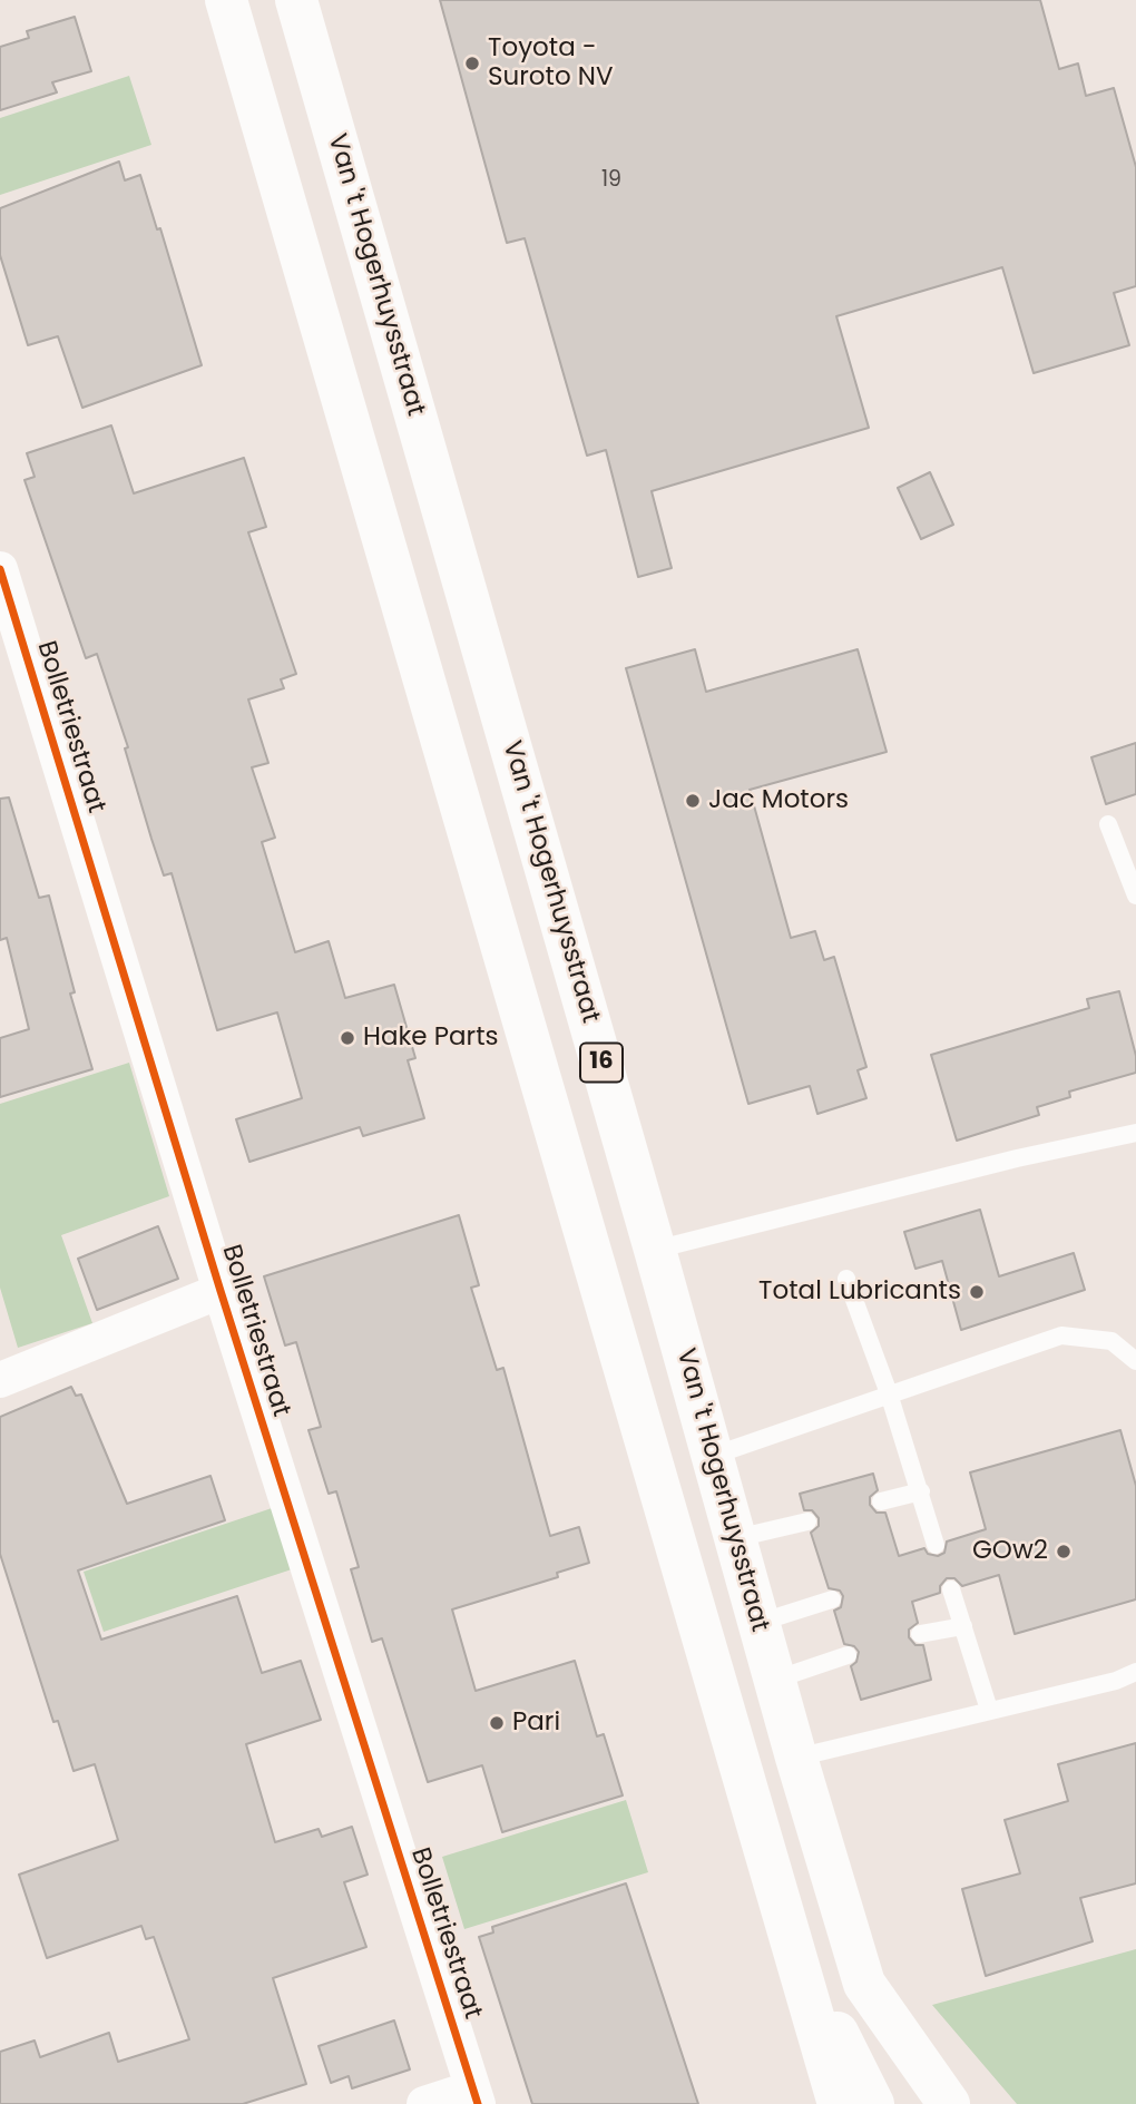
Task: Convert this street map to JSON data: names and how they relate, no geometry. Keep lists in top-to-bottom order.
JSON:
{
  "streets": {
    "main road": ["Van 't Hogerhuysstraat", "16"],
    "street": ["Bolletriestraat"]
  },
  "places": [
    "Toyota - Suroto NV",
    "Jac Motors",
    "Hake Parts",
    "Total Lubricants",
    "GOw2",
    "Pari"
  ],
  "house_numbers": ["19"]
}
